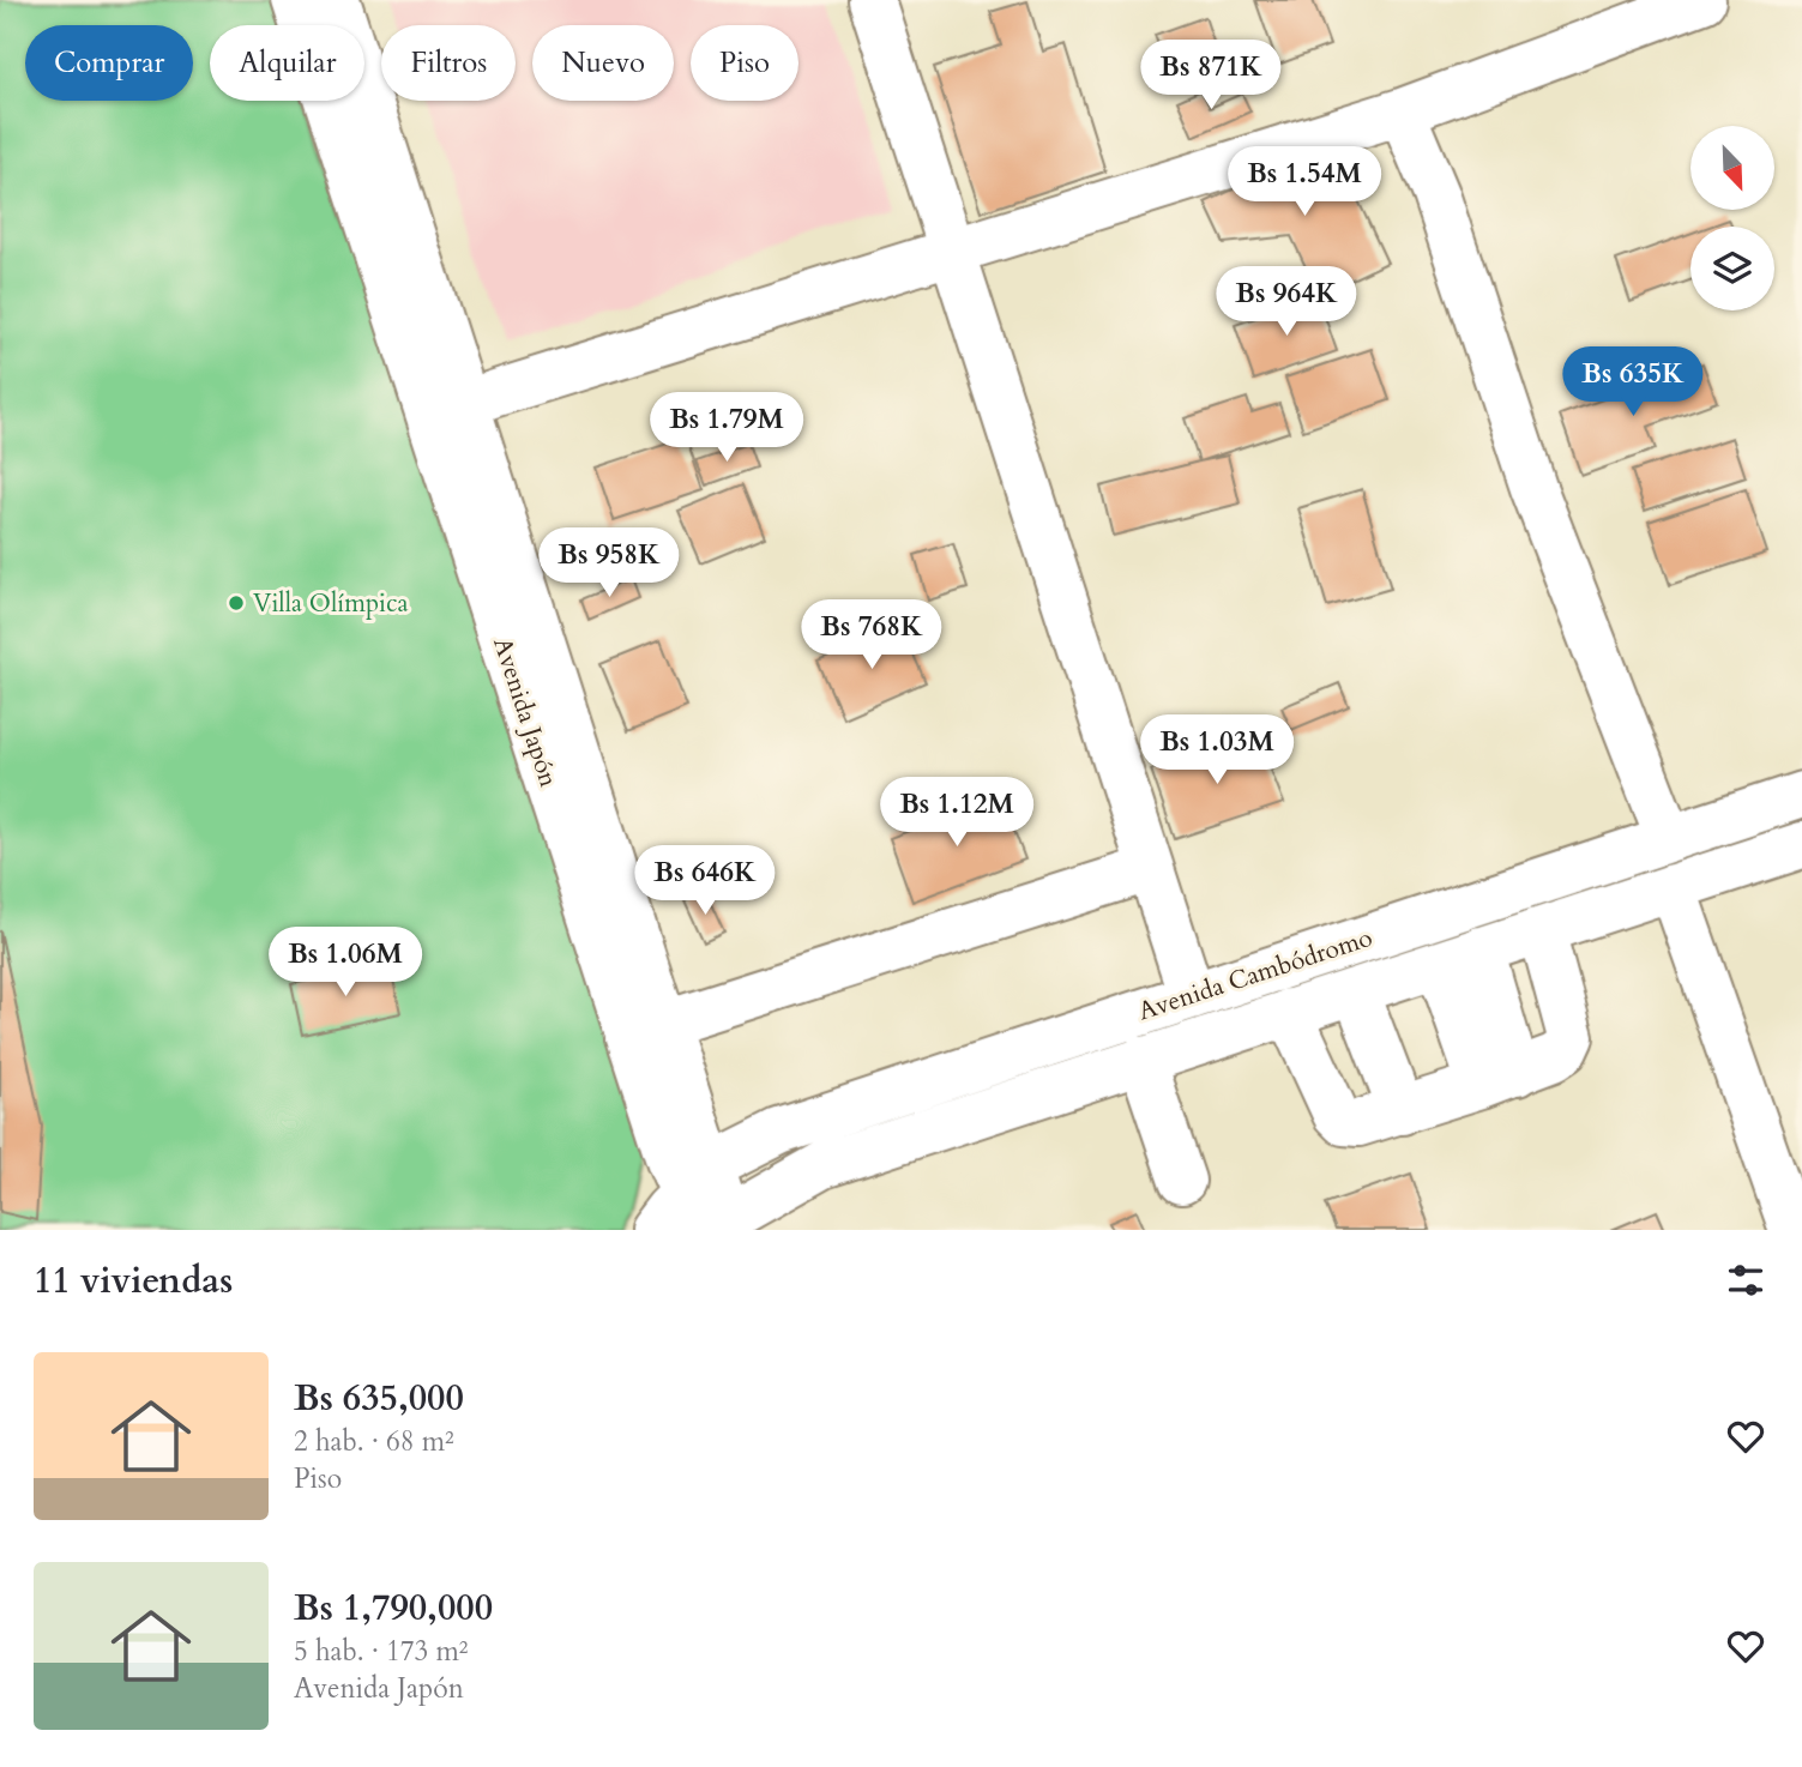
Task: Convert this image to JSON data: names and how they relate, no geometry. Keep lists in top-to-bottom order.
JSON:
{
  "streets": {
    "street": ["Avenida Japón", "Avenida Cambódromo"]
  },
  "crossings": [
    ["Avenida Japón", "Avenida Cambódromo"]
  ],
  "places": ["Villa Olímpica"],
  "north": "bottom right",
  "page": {
    "chip": [
      "Comprar",
      "Alquilar",
      "Filtros",
      "Nuevo",
      "Piso"
    ],
    "price": [
      "Bs 871K",
      "Bs 1.54M",
      "Bs 964K",
      "Bs 635K",
      "Bs 1.79M",
      "Bs 958K",
      "Bs 768K",
      "Bs 1.03M",
      "Bs 1.12M",
      "Bs 646K",
      "Bs 1.06M"
    ],
    "heading": "11 viviendas",
    "list": [
      {
        "name": "Bs 635,000",
        "note": "2 hab. · 68 m² · Piso"
      },
      {
        "name": "Bs 1,790,000",
        "note": "5 hab. · 173 m² · Avenida Japón"
      }
    ]
  }
}
